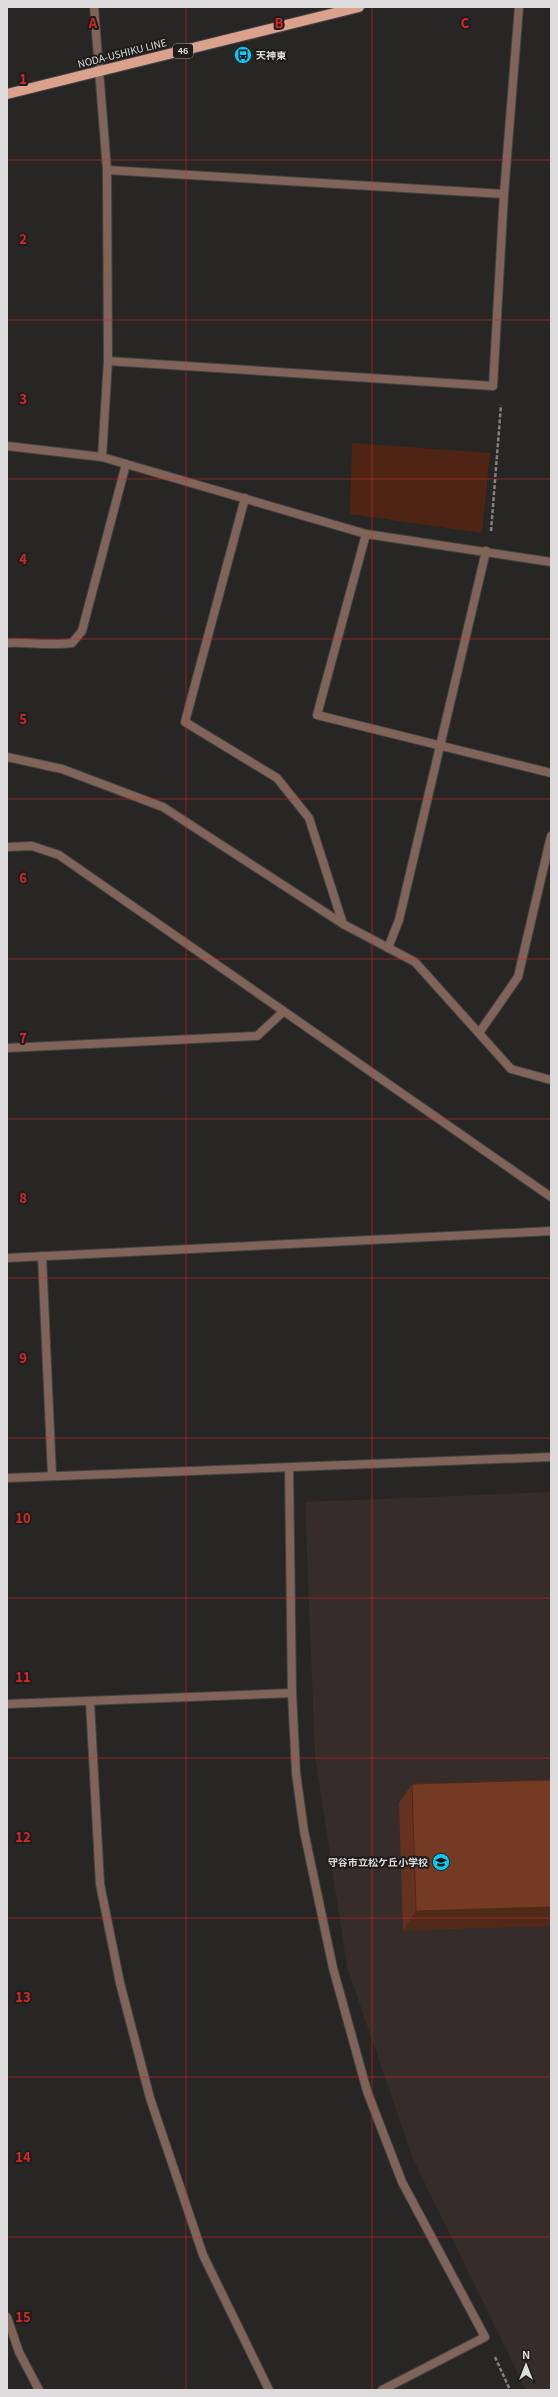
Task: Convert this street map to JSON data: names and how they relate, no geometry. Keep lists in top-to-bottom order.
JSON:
{
  "streets": {
    "main road": ["46", "NODA-USHIKU LINE"]
  },
  "places": {
    "bus stop": ["天神東"],
    "school or university": ["守谷市立松ケ丘小学校"]
  },
  "north": "top",
  "grid": {
    "columns": ["A", "B", "C"],
    "rows": [
      "1",
      "2",
      "3",
      "4",
      "5",
      "6",
      "7",
      "8",
      "9",
      "10",
      "11",
      "12",
      "13",
      "14",
      "15"
    ]
  }
}
